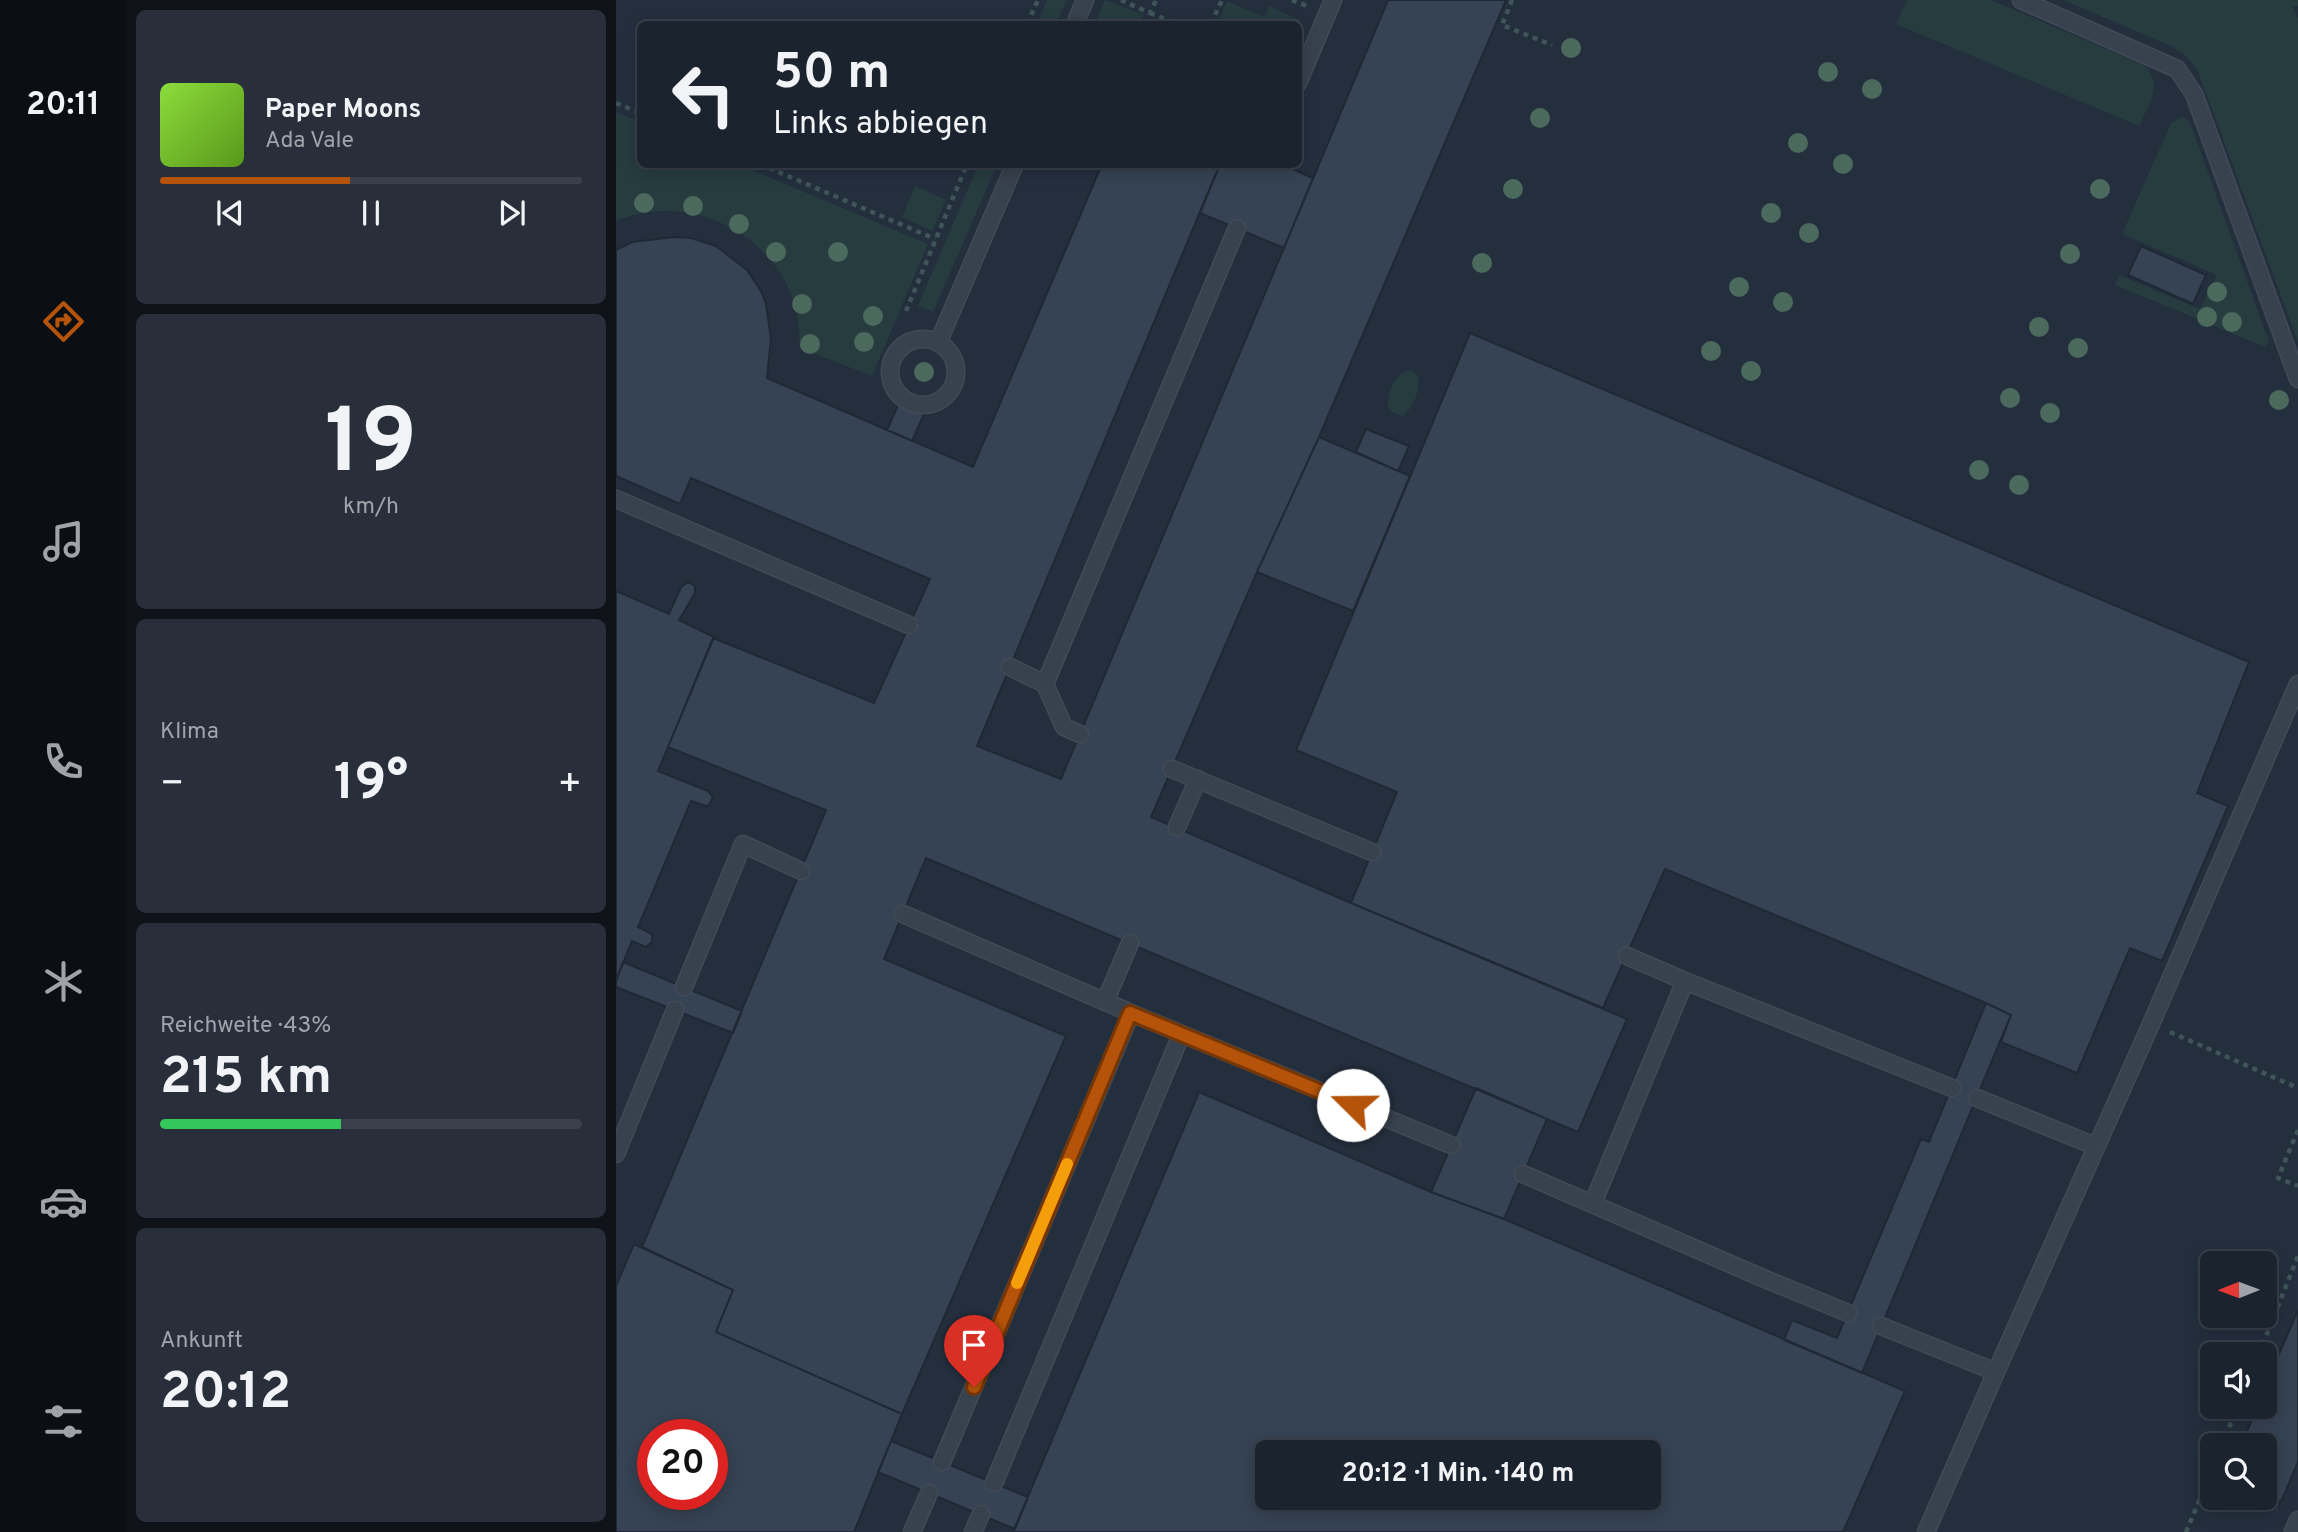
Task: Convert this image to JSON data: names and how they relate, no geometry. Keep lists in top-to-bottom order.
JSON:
{
  "north": "left",
  "page": {
    "tabs": "20:11",
    "turn": ["50 m", "Links abbiegen"],
    "song": ["Paper Moons", "Ada Vale"],
    "tile": [
      ["19", "km/h"],
      "Klima",
      ["Reichweite · 43%", "215 km"],
      ["Ankunft", "20:12"]
    ],
    "heat": ["−", "19°", "+"],
    "limit": "20",
    "trip": "20:12 · 1 Min. · 140 m"
  }
}
